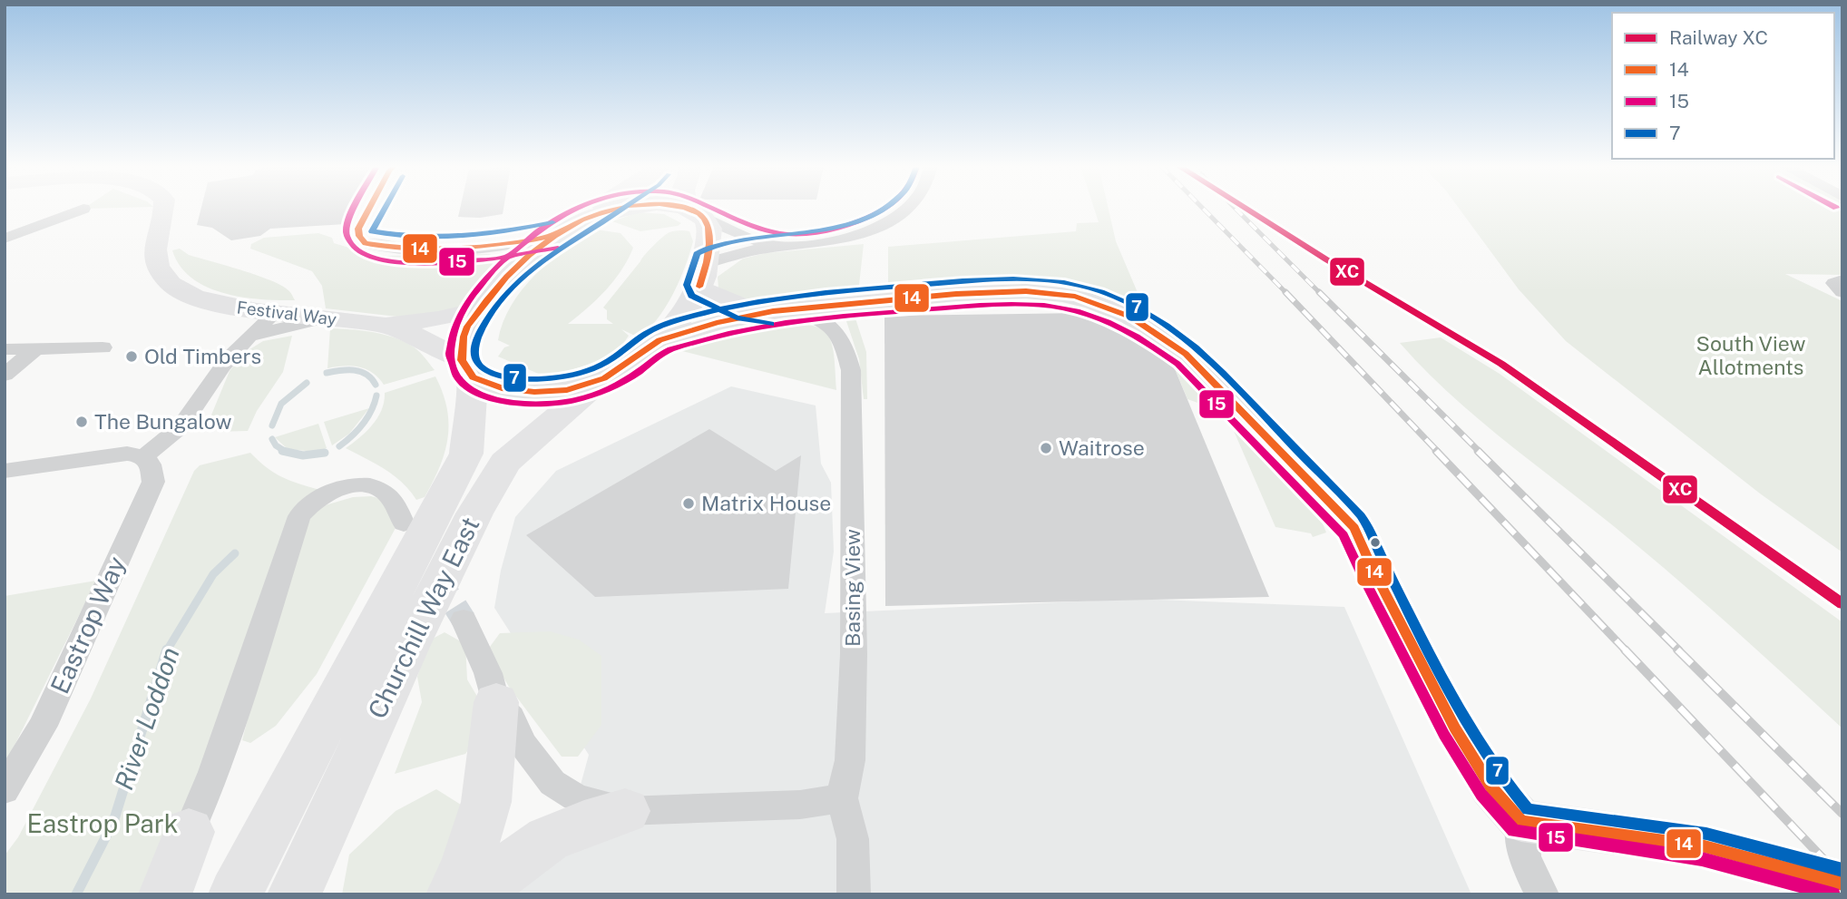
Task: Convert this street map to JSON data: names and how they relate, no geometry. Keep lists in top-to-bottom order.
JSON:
{
  "streets": {
    "main road": ["Churchill Way East"],
    "street": ["Festival Way", "Basing View", "Eastrop Way"]
  },
  "crossings": [
    ["Festival Way", "Churchill Way East"]
  ],
  "water": ["River Loddon"],
  "parks": ["South View Allotments", "Eastrop Park"],
  "places": [
    "Old Timbers",
    "The Bungalow",
    "Waitrose",
    "Matrix House"
  ],
  "lines": [
    "rail line XC",
    "transit line 14",
    "transit line 15",
    "transit line 7"
  ],
  "legend": [
    "Railway XC",
    "14",
    "15",
    "7"
  ]
}
